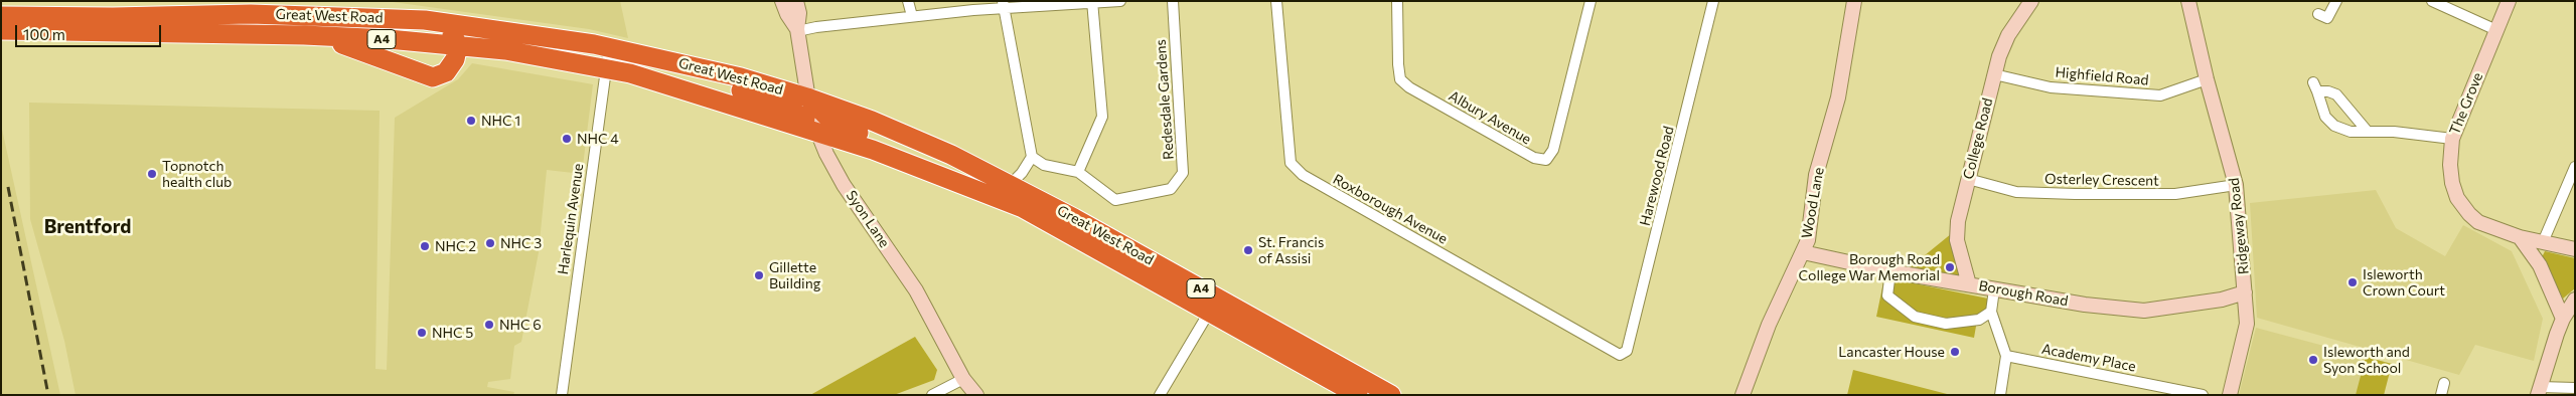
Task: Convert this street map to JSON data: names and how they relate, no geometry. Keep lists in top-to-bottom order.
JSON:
{
  "streets": {
    "highway": ["Great West Road", "A4"],
    "street": [
      "Highfield Road",
      "Redesdale Gardens",
      "The Grove",
      "Albury Avenue",
      "College Road",
      "Harewood Road",
      "Osterley Crescent",
      "Wood Lane",
      "Roxborough Avenue",
      "Harlequin Avenue",
      "Syon Lane",
      "Ridgeway Road",
      "Borough Road",
      "Academy Place"
    ]
  },
  "crossings": [
    ["Great West Road", "A4"],
    ["Great West Road", "Harlequin Avenue"],
    ["Great West Road", "Syon Lane"],
    ["A4", "Syon Lane"],
    ["Highfield Road", "College Road"],
    ["Highfield Road", "Ridgeway Road"],
    ["College Road", "Osterley Crescent"],
    ["College Road", "Borough Road"],
    ["Harewood Road", "Roxborough Avenue"],
    ["Osterley Crescent", "Ridgeway Road"],
    ["Wood Lane", "Borough Road"],
    ["Ridgeway Road", "Borough Road"]
  ],
  "districts": ["Brentford"],
  "places": [
    "NHC 1",
    "NHC 4",
    "Topnotch health club",
    "NHC 3",
    "NHC 2",
    "St. Francis of Assisi",
    "Borough Road College War Memorial",
    "Gillette Building",
    "Isleworth Crown Court",
    "NHC 6",
    "NHC 5",
    "Lancaster House",
    "Isleworth and Syon School"
  ],
  "scale_bar": "100 m"
}
